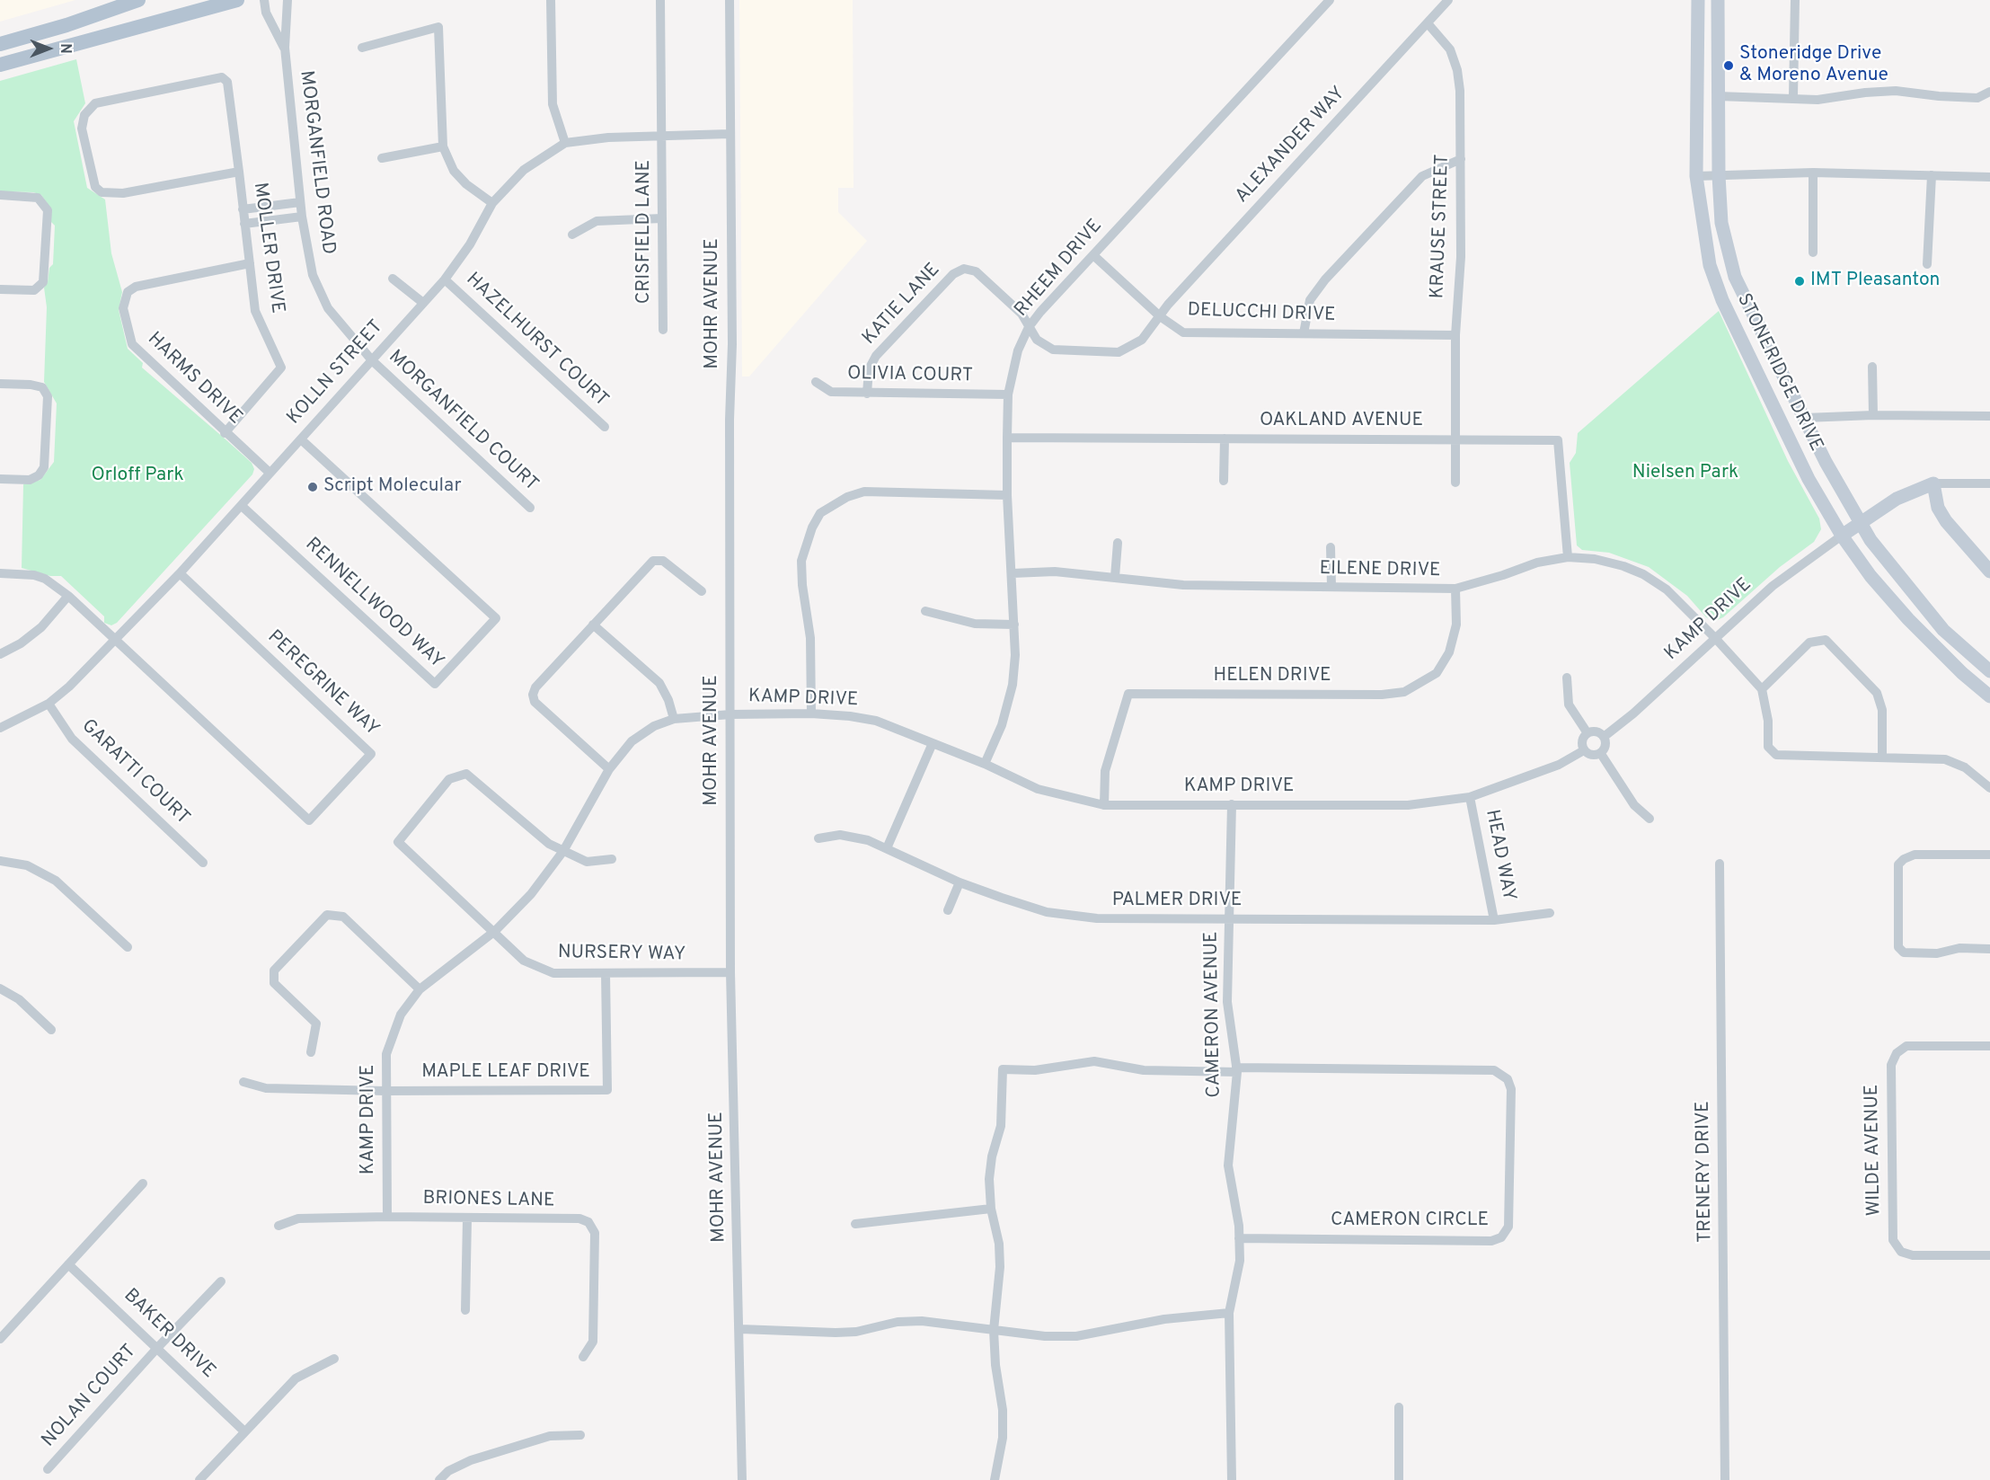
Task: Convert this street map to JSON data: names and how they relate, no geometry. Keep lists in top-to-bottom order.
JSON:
{
  "streets": {
    "main road": ["STONERIDGE DRIVE"],
    "street": [
      "ALEXANDER WAY",
      "MORGANFIELD ROAD",
      "KRAUSE STREET",
      "CRISFIELD LANE",
      "MOLLER DRIVE",
      "RHEEM DRIVE",
      "MOHR AVENUE",
      "KATIE LANE",
      "DELUCCHI DRIVE",
      "HAZELHURST COURT",
      "KOLLN STREET",
      "OLIVIA COURT",
      "HARMS DRIVE",
      "MORGANFIELD COURT",
      "OAKLAND AVENUE",
      "EILENE DRIVE",
      "RENNELLWOOD WAY",
      "KAMP DRIVE",
      "HELEN DRIVE",
      "PEREGRINE WAY",
      "GARATTI COURT",
      "HEAD WAY",
      "PALMER DRIVE",
      "NURSERY WAY",
      "CAMERON AVENUE",
      "MAPLE LEAF DRIVE",
      "WILDE AVENUE",
      "TRENERY DRIVE",
      "BRIONES LANE",
      "CAMERON CIRCLE",
      "BAKER DRIVE",
      "NOLAN COURT"
    ]
  },
  "crossings": [
    ["ALEXANDER WAY", "KRAUSE STREET"],
    ["ALEXANDER WAY", "RHEEM DRIVE"],
    ["ALEXANDER WAY", "KATIE LANE"],
    ["ALEXANDER WAY", "DELUCCHI DRIVE"],
    ["MORGANFIELD ROAD", "KOLLN STREET"],
    ["MORGANFIELD ROAD", "MORGANFIELD COURT"],
    ["KRAUSE STREET", "DELUCCHI DRIVE"],
    ["KRAUSE STREET", "OAKLAND AVENUE"],
    ["CRISFIELD LANE", "KOLLN STREET"],
    ["MOLLER DRIVE", "HARMS DRIVE"],
    ["RHEEM DRIVE", "KATIE LANE"],
    ["RHEEM DRIVE", "DELUCCHI DRIVE"],
    ["RHEEM DRIVE", "OLIVIA COURT"],
    ["RHEEM DRIVE", "OAKLAND AVENUE"],
    ["RHEEM DRIVE", "EILENE DRIVE"],
    ["RHEEM DRIVE", "KAMP DRIVE"],
    ["MOHR AVENUE", "KOLLN STREET"],
    ["MOHR AVENUE", "KAMP DRIVE"],
    ["MOHR AVENUE", "NURSERY WAY"],
    ["KATIE LANE", "OLIVIA COURT"],
    ["HAZELHURST COURT", "KOLLN STREET"],
    ["KOLLN STREET", "HARMS DRIVE"],
    ["KOLLN STREET", "MORGANFIELD COURT"],
    ["KOLLN STREET", "RENNELLWOOD WAY"],
    ["KOLLN STREET", "PEREGRINE WAY"],
    ["KOLLN STREET", "GARATTI COURT"],
    ["STONERIDGE DRIVE", "KAMP DRIVE"],
    ["OAKLAND AVENUE", "EILENE DRIVE"],
    ["EILENE DRIVE", "KAMP DRIVE"],
    ["EILENE DRIVE", "HELEN DRIVE"],
    ["KAMP DRIVE", "HELEN DRIVE"],
    ["KAMP DRIVE", "HEAD WAY"],
    ["KAMP DRIVE", "NURSERY WAY"],
    ["KAMP DRIVE", "CAMERON AVENUE"],
    ["KAMP DRIVE", "MAPLE LEAF DRIVE"],
    ["KAMP DRIVE", "BRIONES LANE"],
    ["HEAD WAY", "PALMER DRIVE"],
    ["PALMER DRIVE", "CAMERON AVENUE"],
    ["NURSERY WAY", "MAPLE LEAF DRIVE"],
    ["CAMERON AVENUE", "CAMERON CIRCLE"],
    ["BAKER DRIVE", "NOLAN COURT"]
  ],
  "parks": ["Nielsen Park", "Orloff Park"],
  "places": ["Stoneridge Drive & Moreno Avenue", "IMT Pleasanton", "Script Molecular"],
  "north": "right"
}
